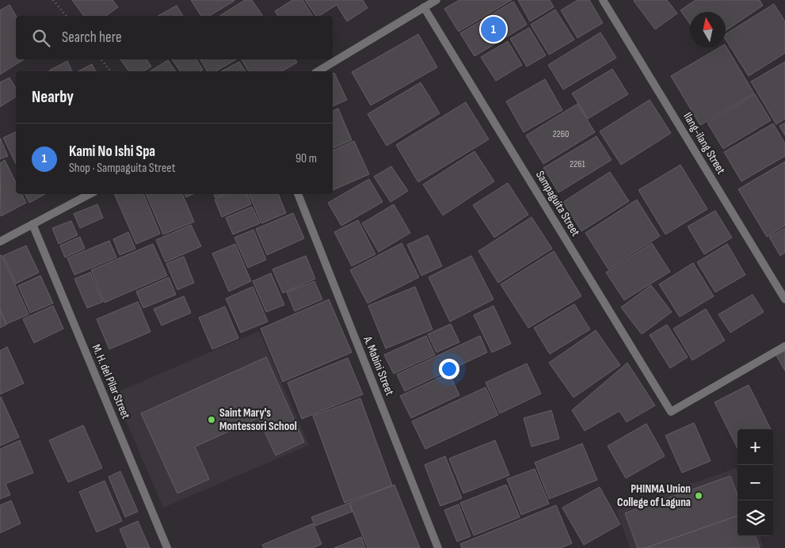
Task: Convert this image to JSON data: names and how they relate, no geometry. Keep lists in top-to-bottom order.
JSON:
{
  "streets": {
    "street": [
      "Ilang-ilang Street",
      "Sampaguita Street",
      "A. Mabini Street",
      "M. H. del Pilar Street"
    ]
  },
  "places": ["Saint Mary's Montessori School", "PHINMA Union College of Laguna"],
  "house_numbers": ["2260", "2261"],
  "north": "top",
  "page": {
    "pins": "1",
    "search": "Search here",
    "heading": "Nearby",
    "list": [
      {
        "mark": "1",
        "name": "Kami No Ishi Spa",
        "note": "Shop · Sampaguita Street",
        "value": "90 m"
      }
    ],
    "map_buttons": ["+", "−"]
  }
}
